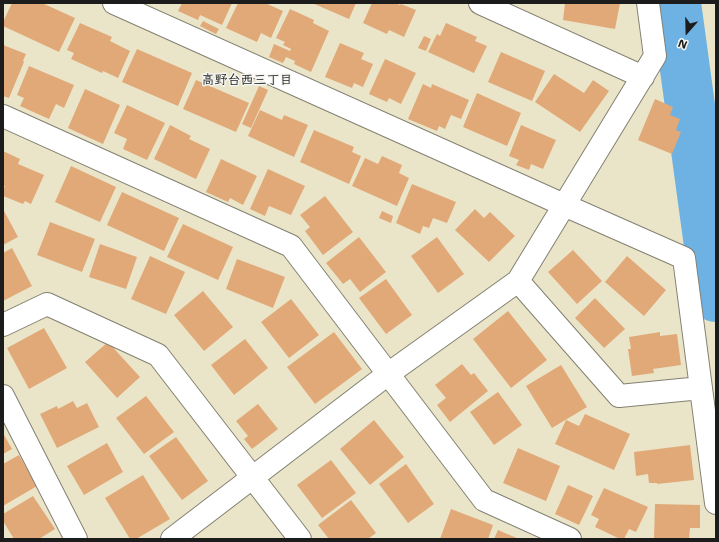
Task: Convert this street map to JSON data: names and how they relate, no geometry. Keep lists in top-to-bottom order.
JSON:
{
  "districts": ["高野台西三丁目"],
  "north": "bottom"
}
